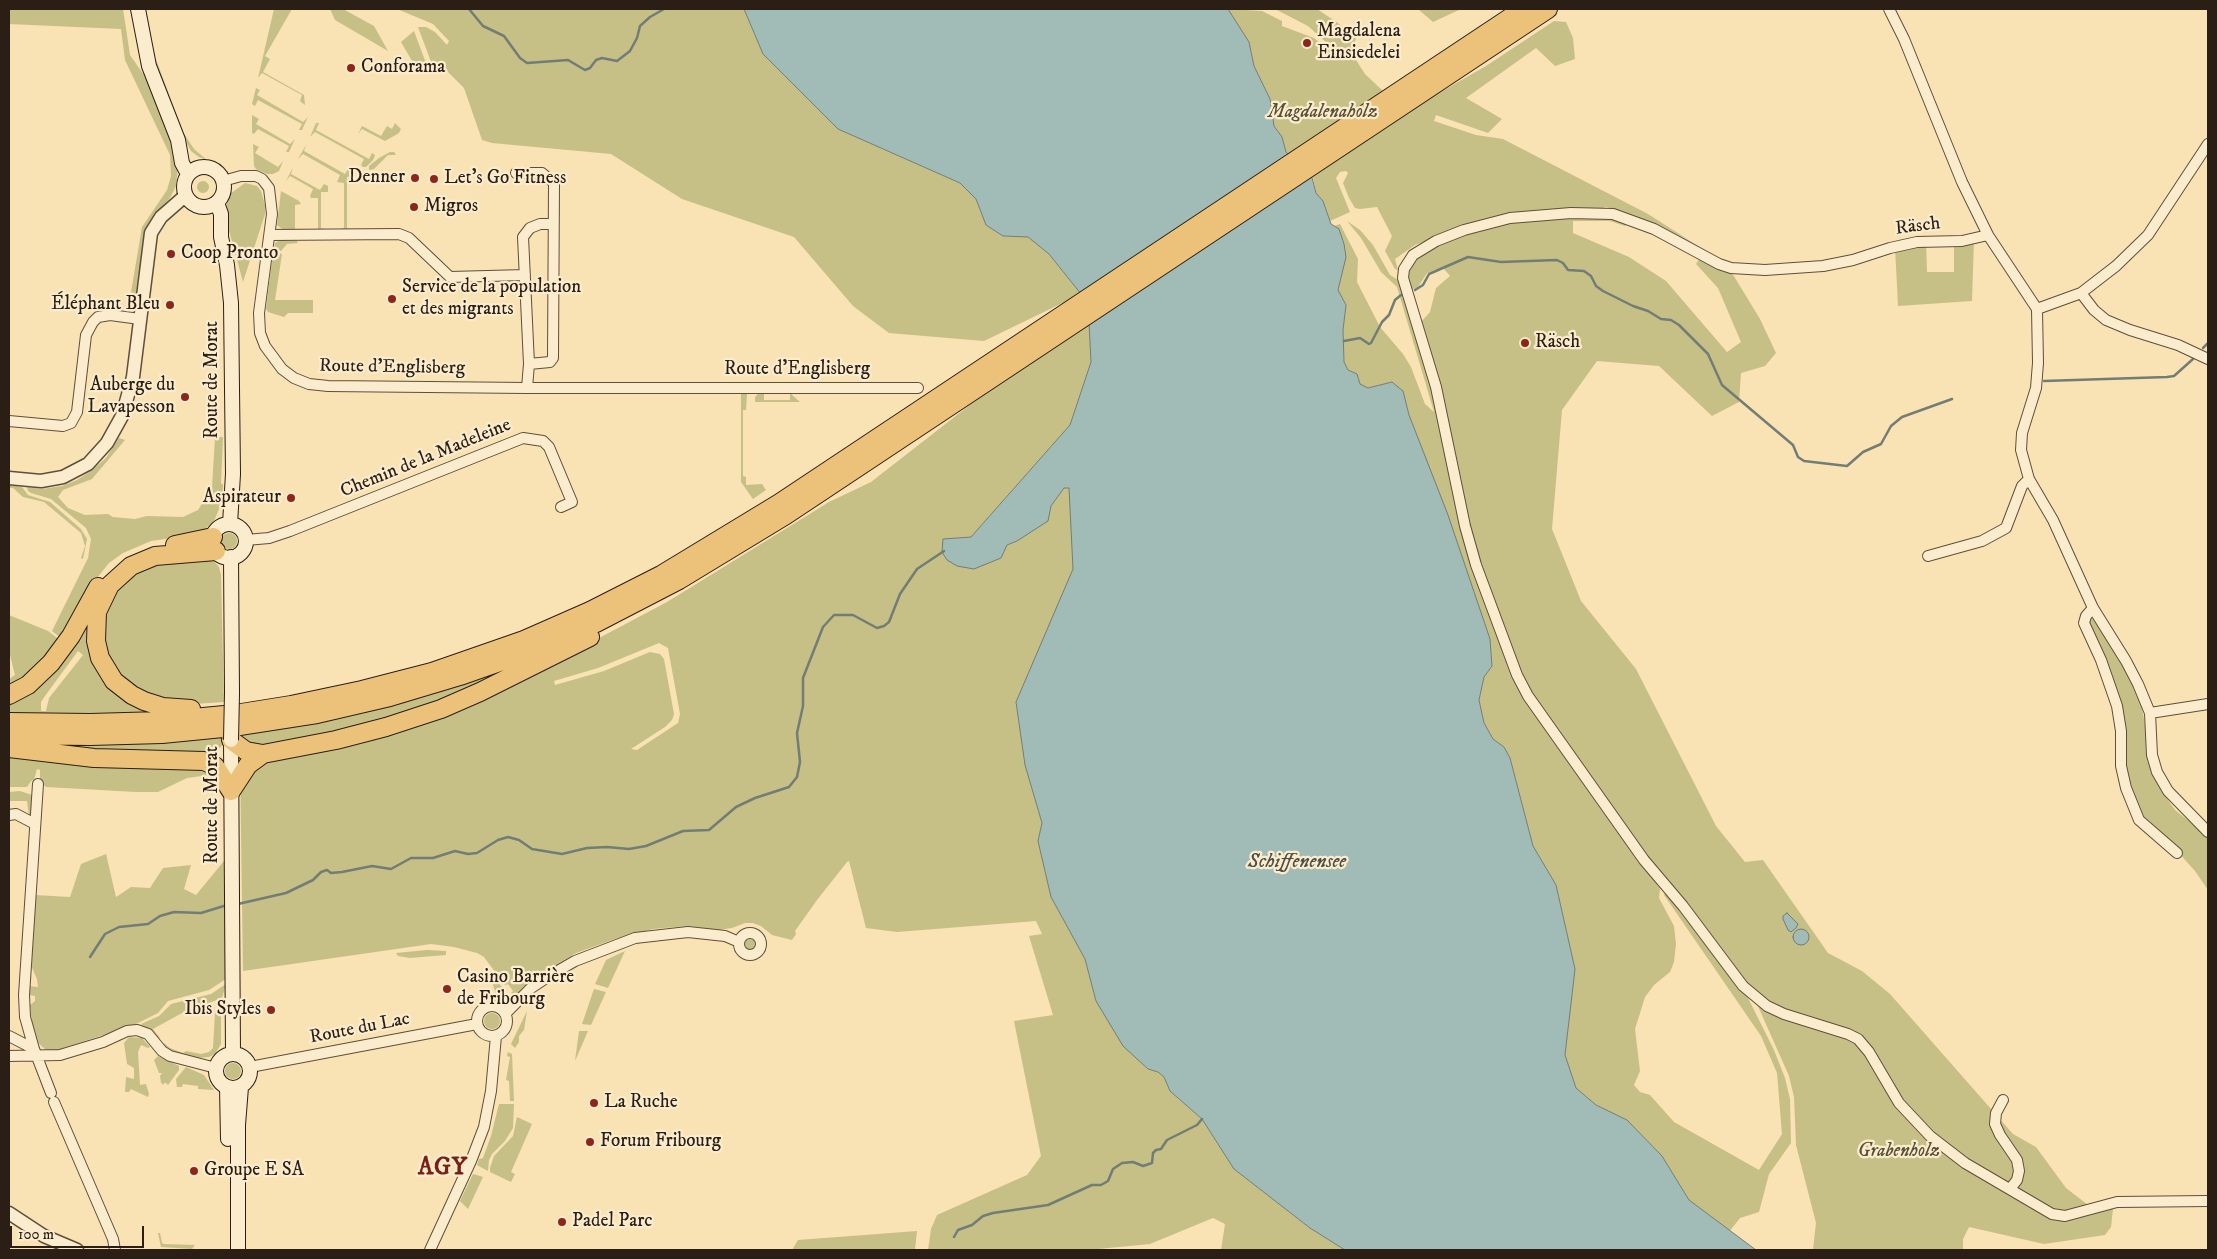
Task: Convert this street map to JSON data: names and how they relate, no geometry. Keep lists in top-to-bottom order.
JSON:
{
  "streets": {
    "main road": ["Route de Morat"],
    "street": [
      "Räsch",
      "Route d'Englisberg",
      "Chemin de la Madeleine",
      "Route du Lac"
    ]
  },
  "crossings": [
    ["Route d'Englisberg", "Route de Morat"],
    ["Route de Morat", "Chemin de la Madeleine"],
    ["Route de Morat", "Route du Lac"]
  ],
  "districts": ["AGY"],
  "water": ["Schiffenensee"],
  "parks": ["Magdalenaholz", "Grabenholz"],
  "places": [
    "Magdalena Einsiedelei",
    "Conforama",
    "Denner",
    "Let's Go Fitness",
    "Migros",
    "Coop Pronto",
    "Service de la population et des migrants",
    "Éléphant Bleu",
    "Räsch",
    "Auberge du Lavapesson",
    "Aspirateur",
    "Casino Barrière de Fribourg",
    "Ibis Styles",
    "La Ruche",
    "Forum Fribourg",
    "Groupe E SA",
    "Padel Parc"
  ],
  "scale_bar": "100 m"
}
